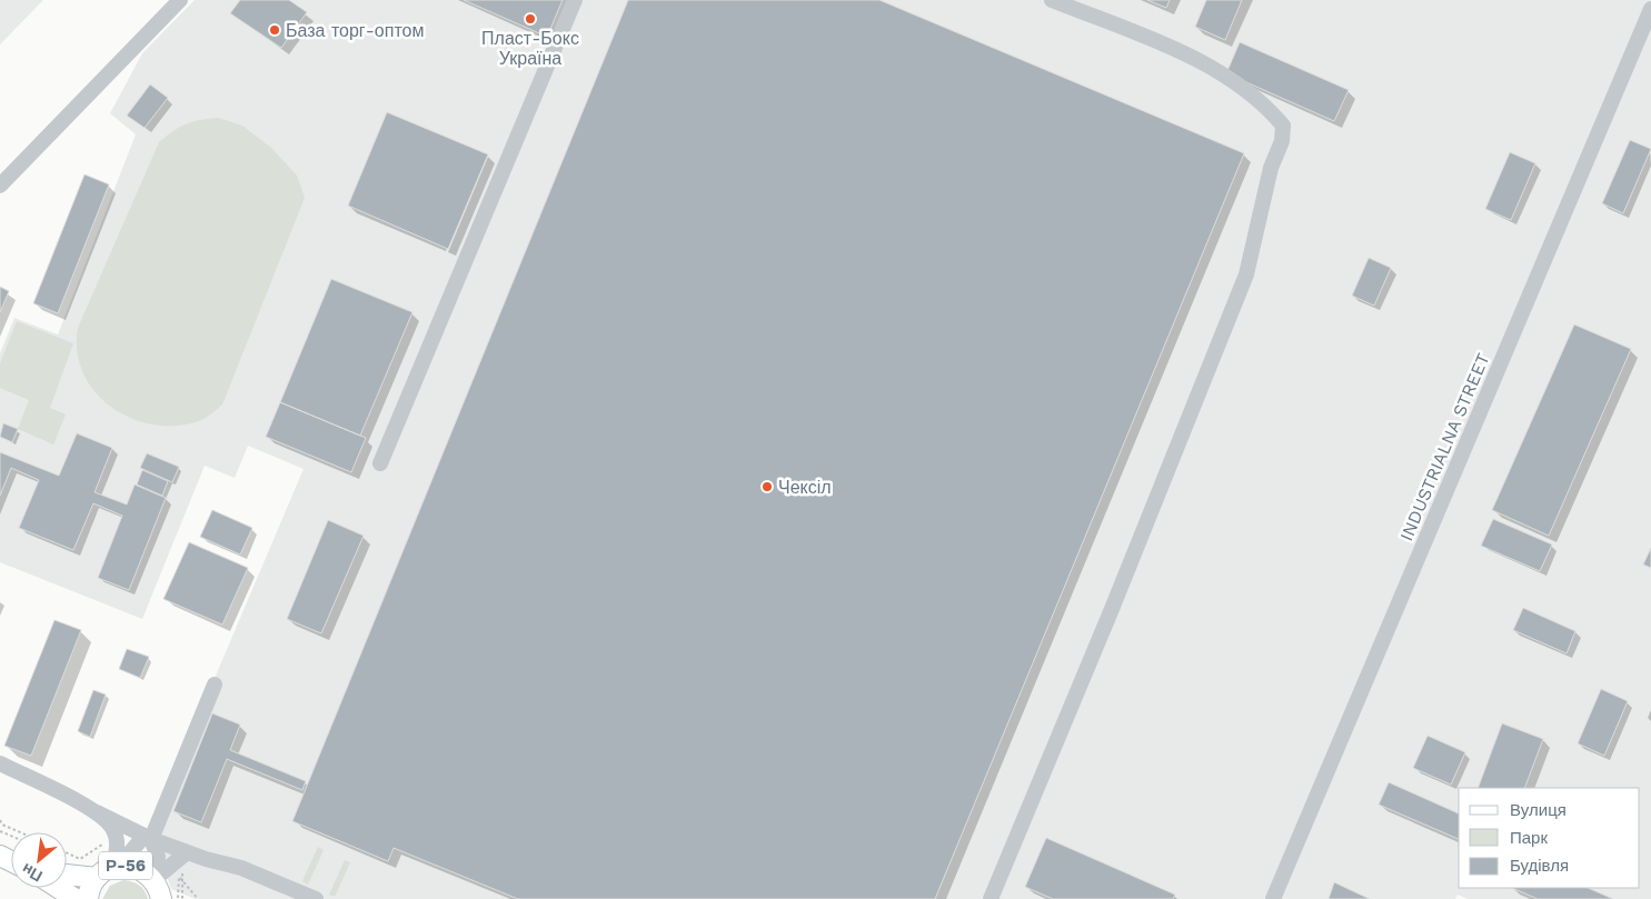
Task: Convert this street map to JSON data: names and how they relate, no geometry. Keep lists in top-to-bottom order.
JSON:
{
  "streets": {
    "main road": ["Р-56"],
    "street": ["INDUSTRIALNA STREET"]
  },
  "places": ["Пласт-Бокс Україна", "База торг-оптом", "Чексіл"],
  "legend": ["Вулиця", "Парк", "Будівля"],
  "north": "bottom left"
}
